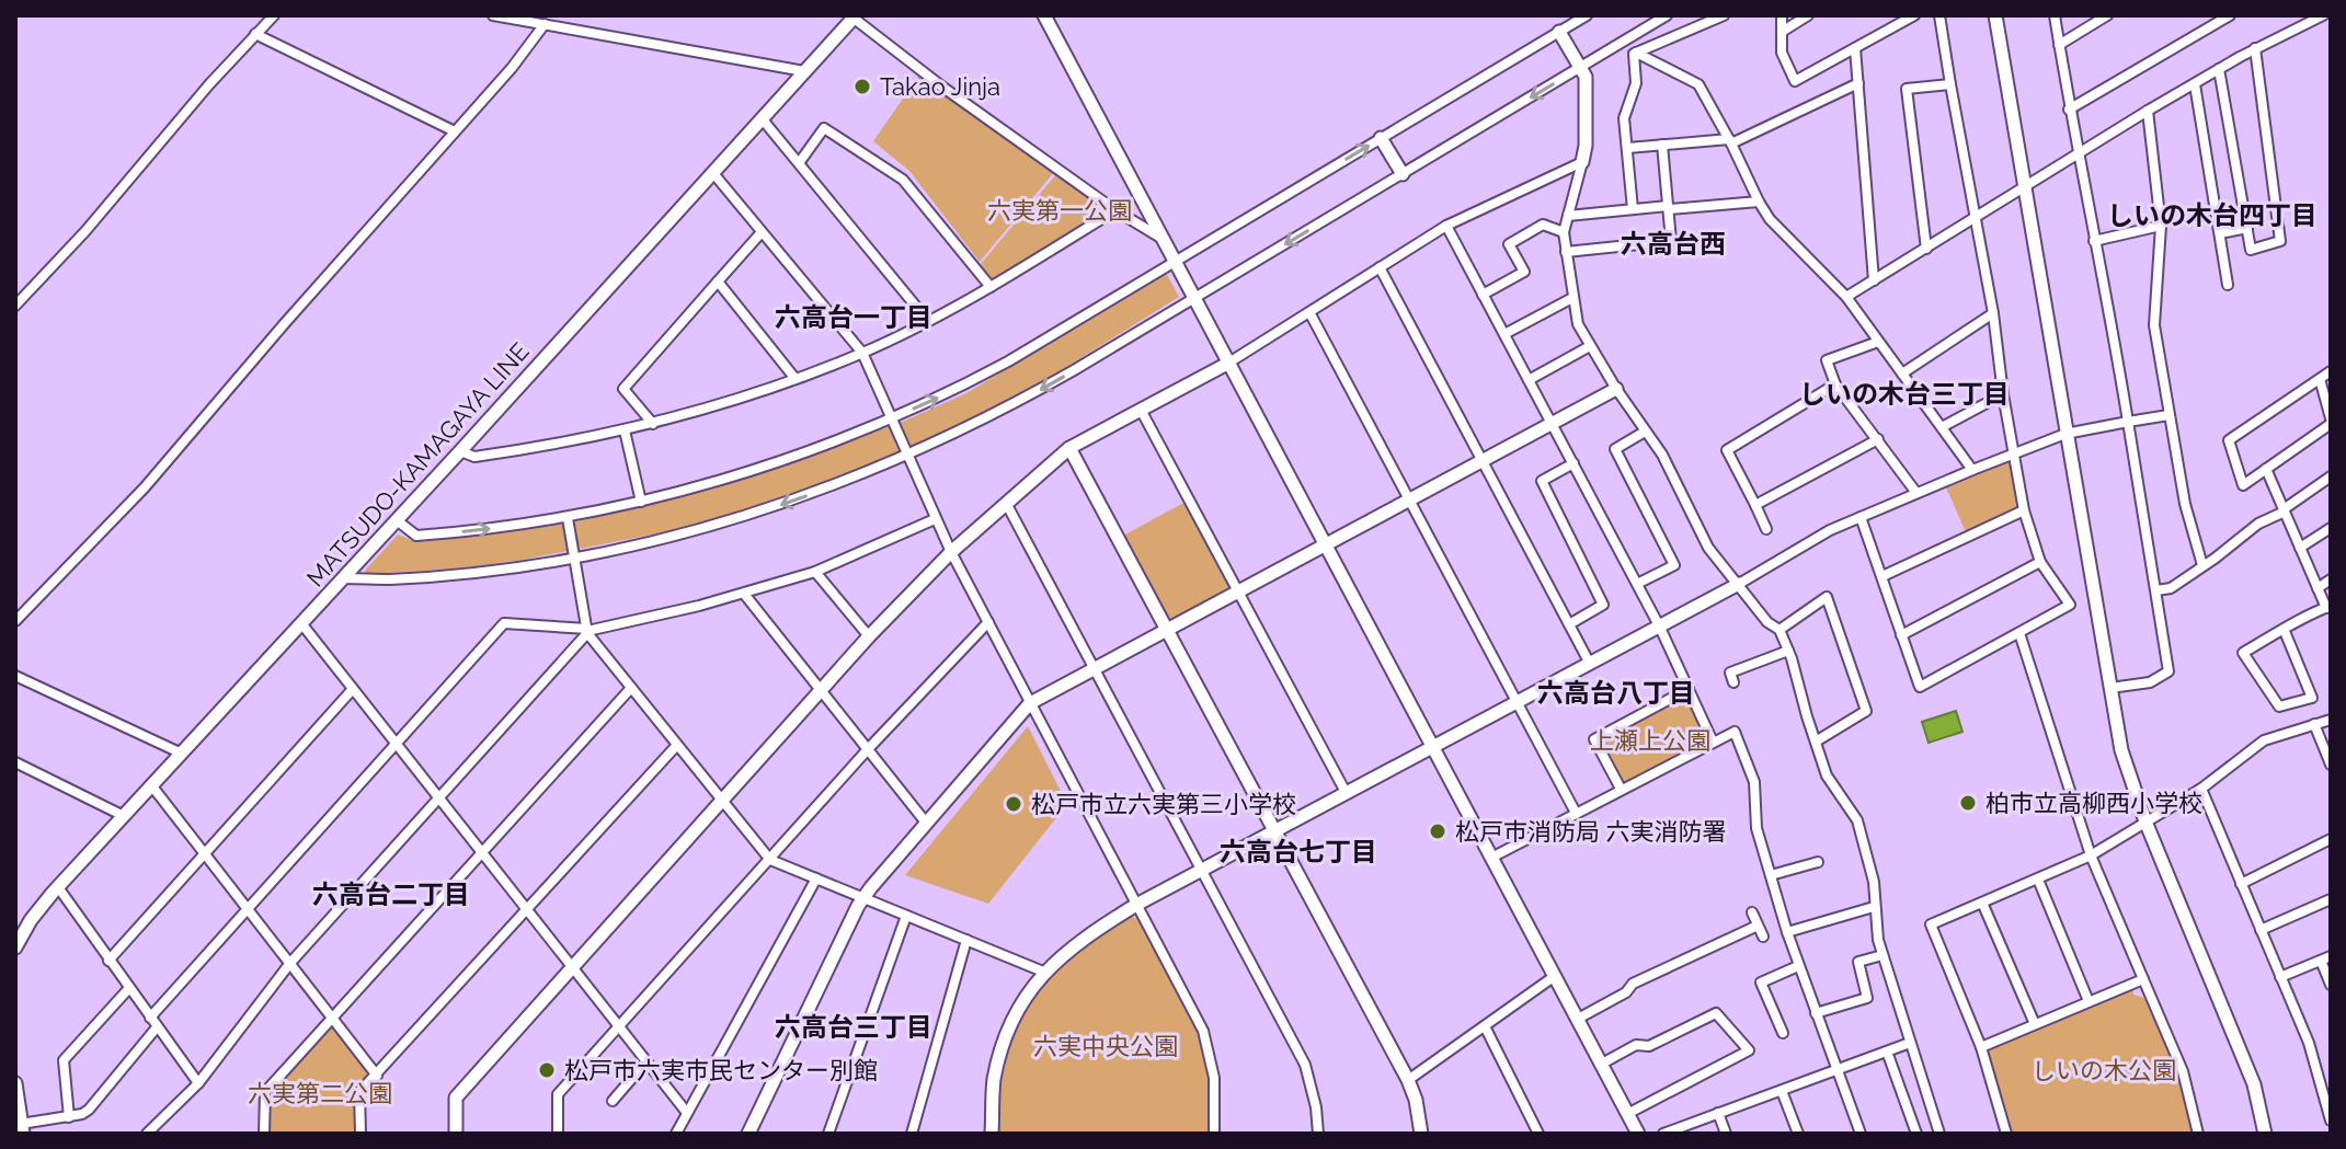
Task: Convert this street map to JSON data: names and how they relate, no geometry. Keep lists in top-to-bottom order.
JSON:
{
  "streets": {
    "street": ["MATSUDO-KAMAGAYA LINE"]
  },
  "districts": [
    "しいの木台四丁目",
    "六高台西",
    "六高台一丁目",
    "しいの木台三丁目",
    "六高台八丁目",
    "六高台七丁目",
    "六高台二丁目",
    "六高台三丁目"
  ],
  "parks": [
    "六実第一公園",
    "上瀬上公園",
    "六実中央公園",
    "しいの木公園",
    "六実第二公園"
  ],
  "places": [
    "Takao Jinja",
    "柏市立高柳西小学校",
    "松戸市立六実第三小学校",
    "松戸市消防局 六実消防署",
    "松戸市六実市民センター別館"
  ]
}
